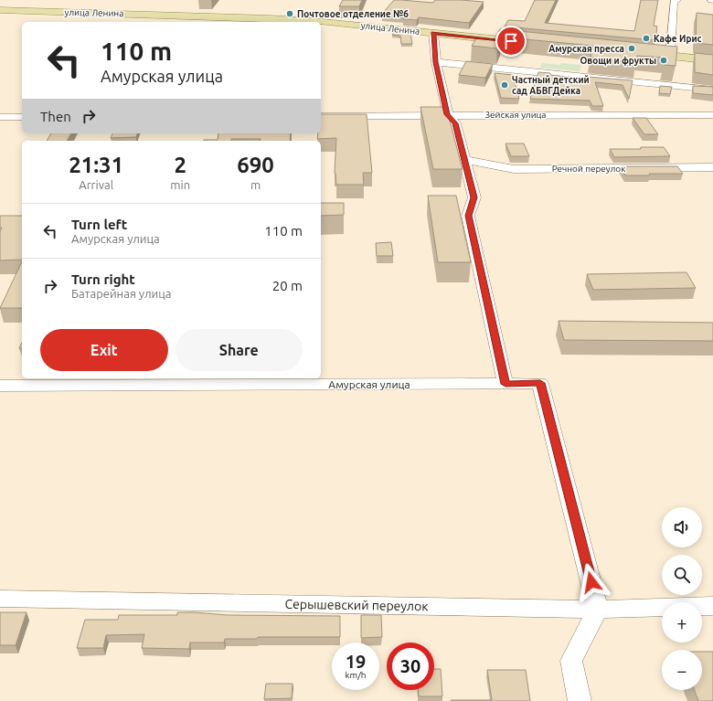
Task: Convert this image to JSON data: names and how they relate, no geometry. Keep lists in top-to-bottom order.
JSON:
{
  "streets": {
    "main road": ["улица Ленина"],
    "street": [
      "Зейская улица",
      "Речной переулок",
      "Амурская улица",
      "Серышевский переулок"
    ]
  },
  "crossings": [
    ["Амурская улица", "Серышевский переулок"]
  ],
  "places": [
    "Почтовое отделение №6",
    "Кафе Ирис",
    "Амурская пресса",
    "Овощи и фрукты",
    "Частный детский сад АБВГДейка"
  ],
  "page": {
    "turn": ["110 m", "Амурская улица"],
    "then": "Then",
    "eta": [
      "21:31",
      "Arrival",
      "2",
      "min",
      "690",
      "m"
    ],
    "list": [
      {
        "name": "Turn left",
        "note": "Амурская улица",
        "value": "110 m"
      },
      {
        "name": "Turn right",
        "note": "Батарейная улица",
        "value": "20 m"
      }
    ],
    "buttons": ["Exit", "Share"],
    "map_buttons": ["+", "−"],
    "speed": "19 km/h",
    "limit": "30"
  }
}
